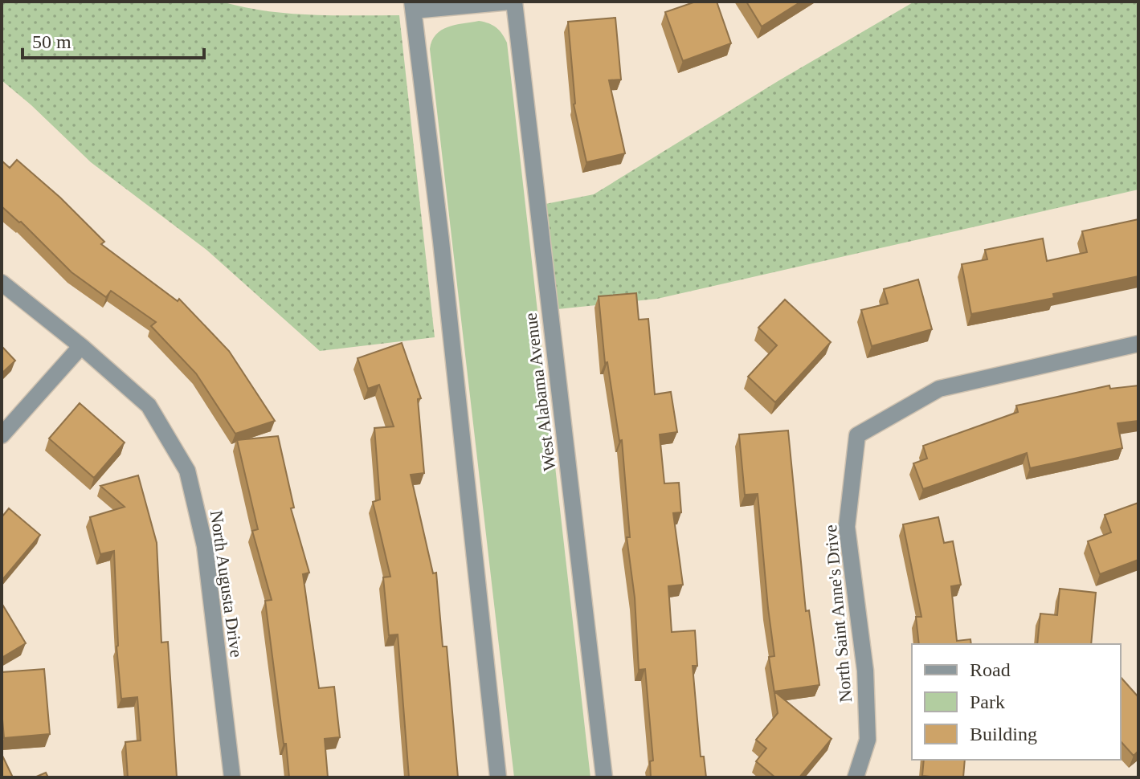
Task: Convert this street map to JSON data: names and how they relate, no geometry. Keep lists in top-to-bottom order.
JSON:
{
  "streets": {
    "street": ["West Alabama Avenue", "North Augusta Drive", "North Saint Anne's Drive"]
  },
  "legend": ["Road", "Park", "Building"],
  "scale_bar": "50 m"
}
